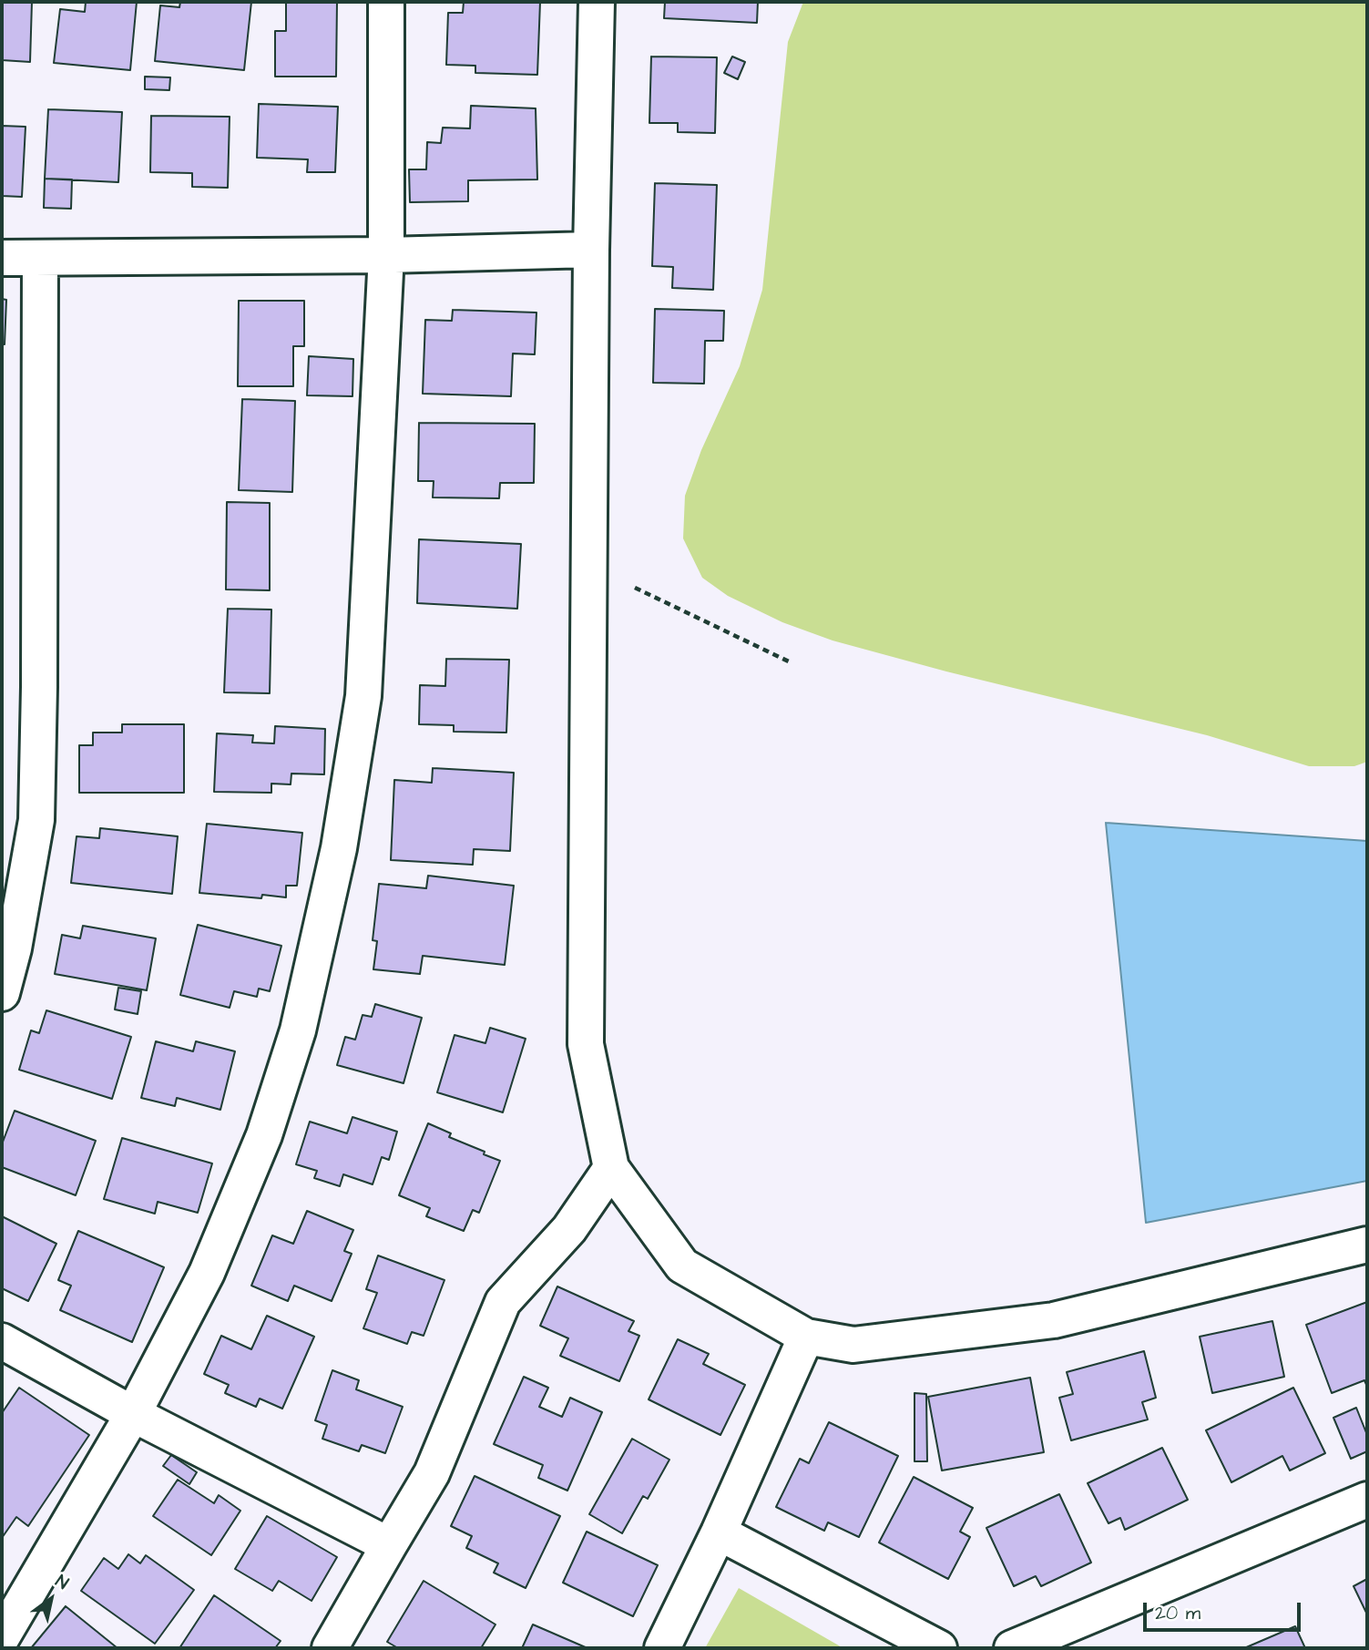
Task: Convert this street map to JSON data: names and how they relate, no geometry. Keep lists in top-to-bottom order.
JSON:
{
  "scale_bar": "20 m",
  "north": "top right"
}
